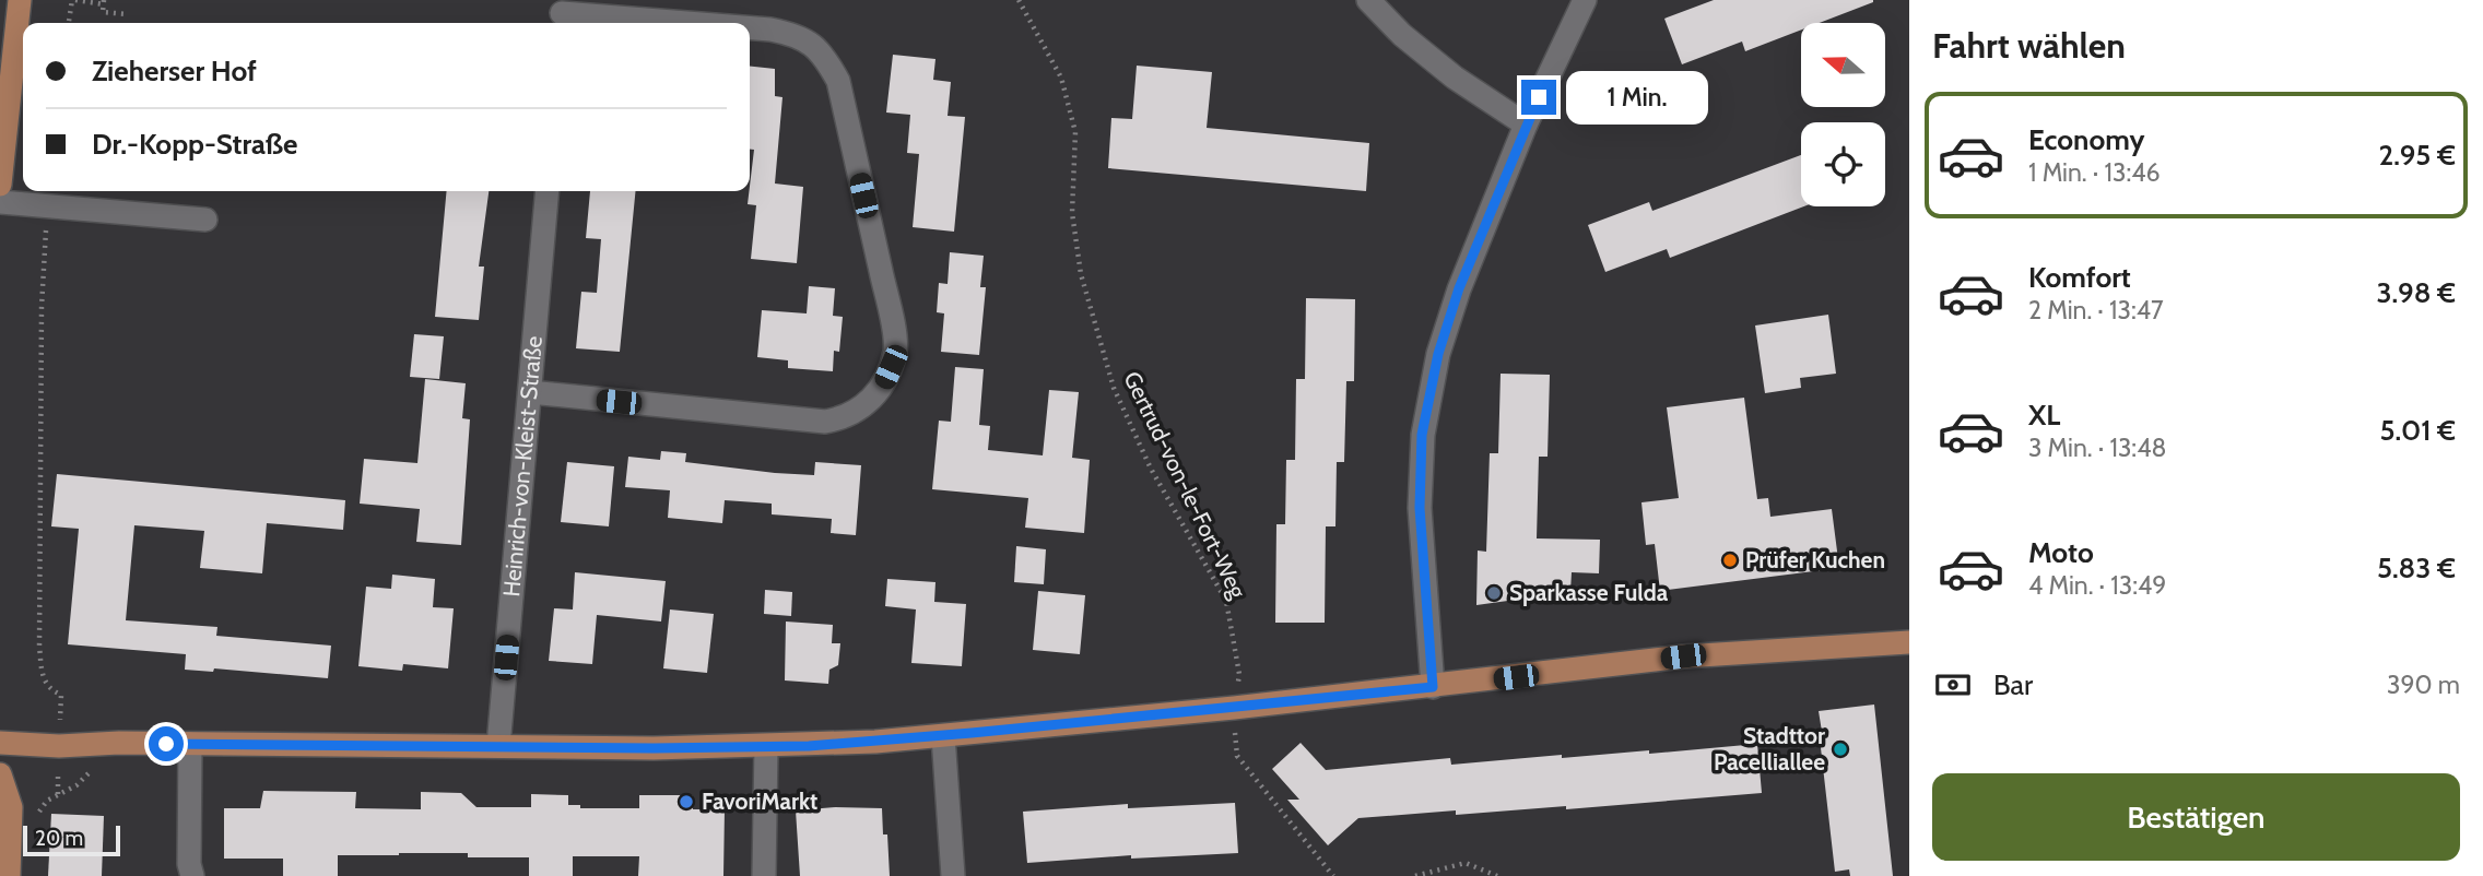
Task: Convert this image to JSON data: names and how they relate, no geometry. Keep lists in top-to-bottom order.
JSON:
{
  "streets": {
    "street": ["Heinrich-von-Kleist-Straße"],
    "path": ["Gertrud-von-le-Fort-Weg"]
  },
  "places": [
    "Prüfer Kuchen",
    "Sparkasse Fulda",
    "Stadttor Pacelliallee",
    "FavoriMarkt"
  ],
  "scale_bar": "20 m",
  "north": "left",
  "page": {
    "heading": "Fahrt wählen",
    "banner": ["Zieherser Hof", "Dr.-Kopp-Straße"],
    "bubble": "1 Min.",
    "list": [
      {
        "name": "Economy",
        "note": "1 Min. · 13:46",
        "value": "2.95 €"
      },
      {
        "name": "Komfort",
        "note": "2 Min. · 13:47",
        "value": "3.98 €"
      },
      {
        "name": "XL",
        "note": "3 Min. · 13:48",
        "value": "5.01 €"
      },
      {
        "name": "Moto",
        "note": "4 Min. · 13:49",
        "value": "5.83 €"
      }
    ],
    "pay": ["Bar", "390 m"],
    "buttons": "Bestätigen",
    "scale": "20 m"
  }
}
